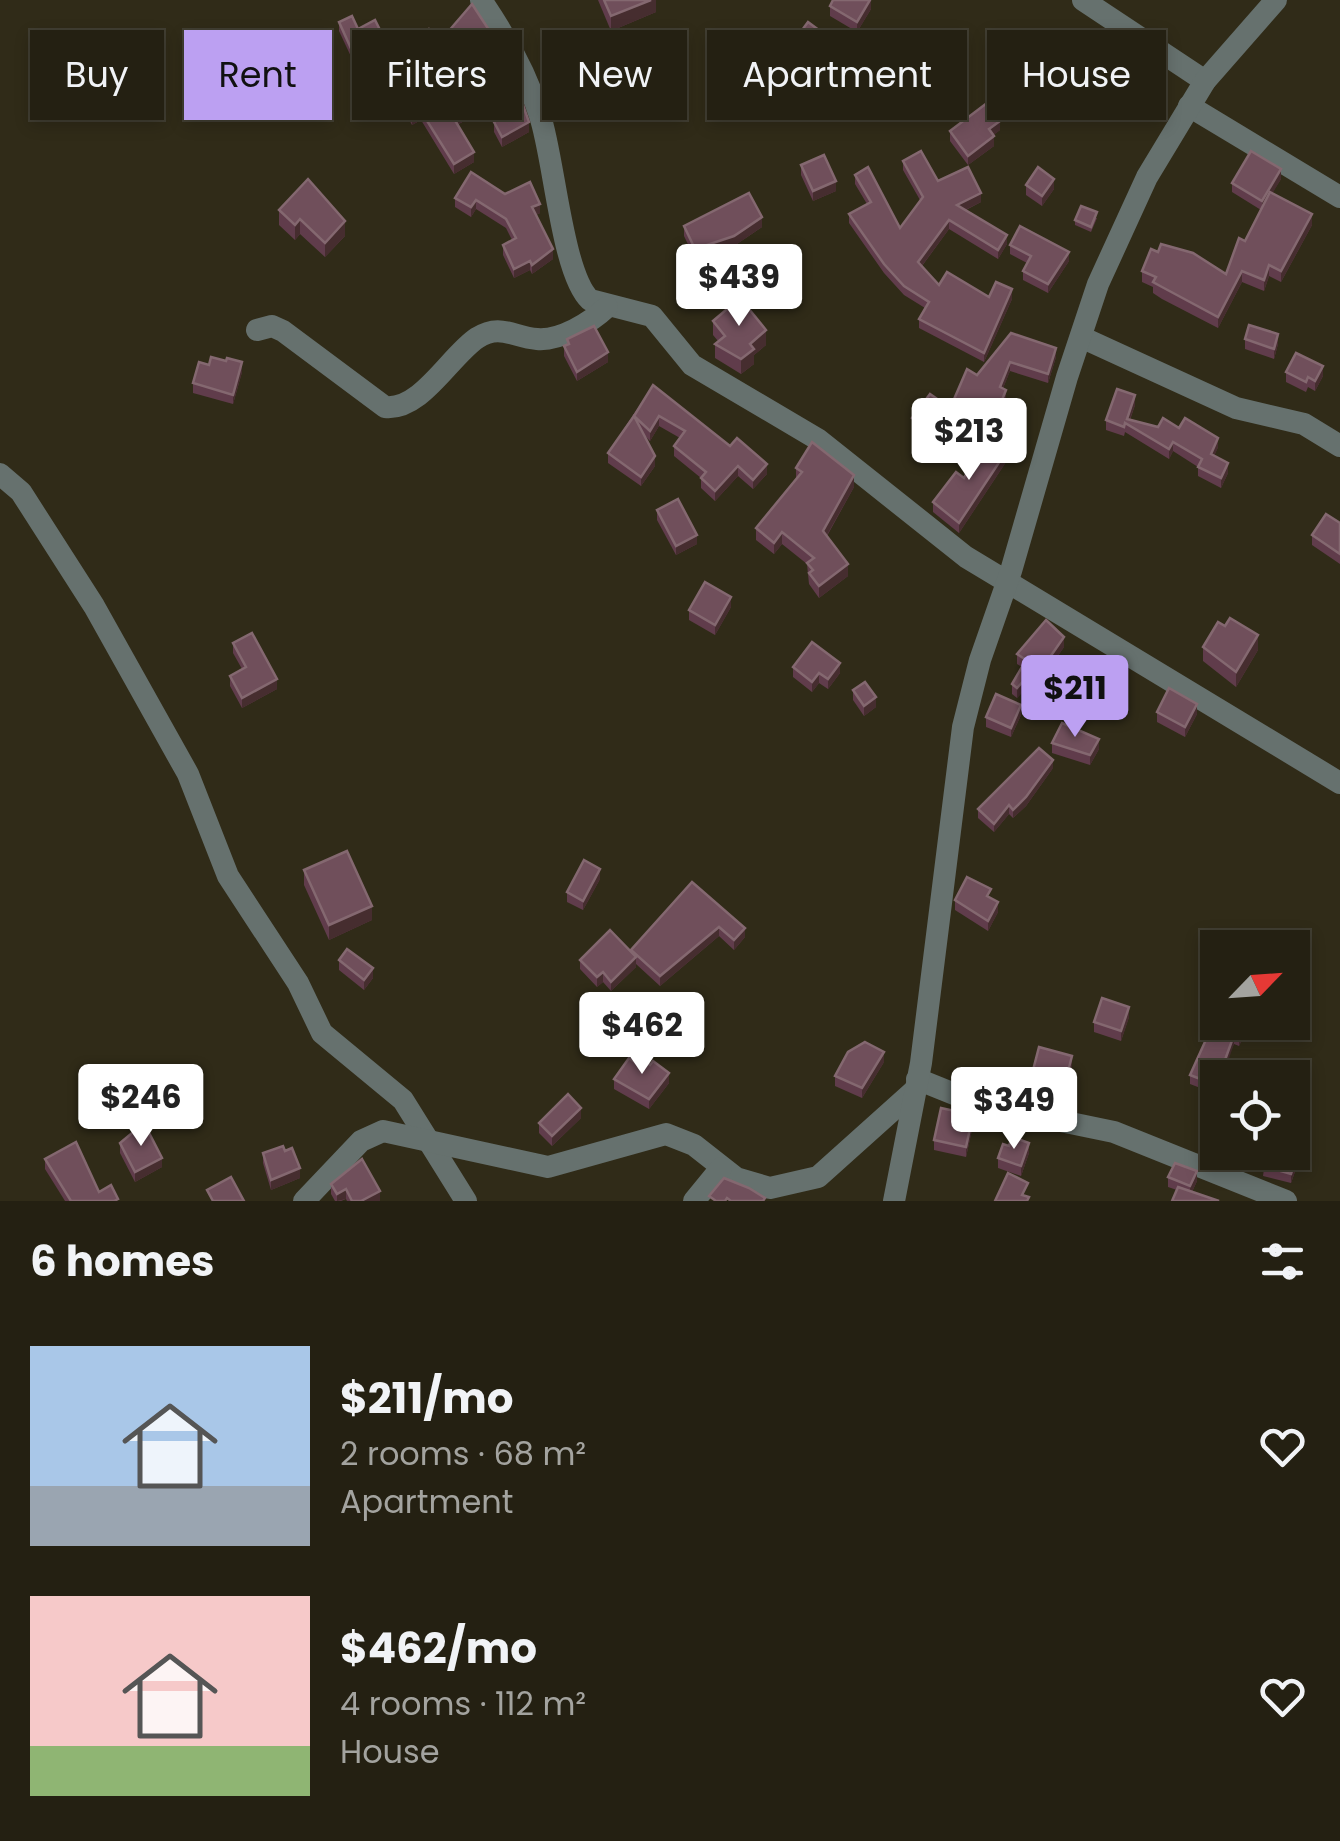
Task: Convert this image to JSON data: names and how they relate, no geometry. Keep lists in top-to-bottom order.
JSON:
{
  "north": "top right",
  "page": {
    "chip": [
      "Buy",
      "Rent",
      "Filters",
      "New",
      "Apartment",
      "House"
    ],
    "price": [
      "$439",
      "$213",
      "$211",
      "$462",
      "$246",
      "$349"
    ],
    "heading": "6 homes",
    "list": [
      {
        "name": "$211/mo",
        "note": "2 rooms · 68 m² · Apartment"
      },
      {
        "name": "$462/mo",
        "note": "4 rooms · 112 m² · House"
      }
    ]
  }
}
